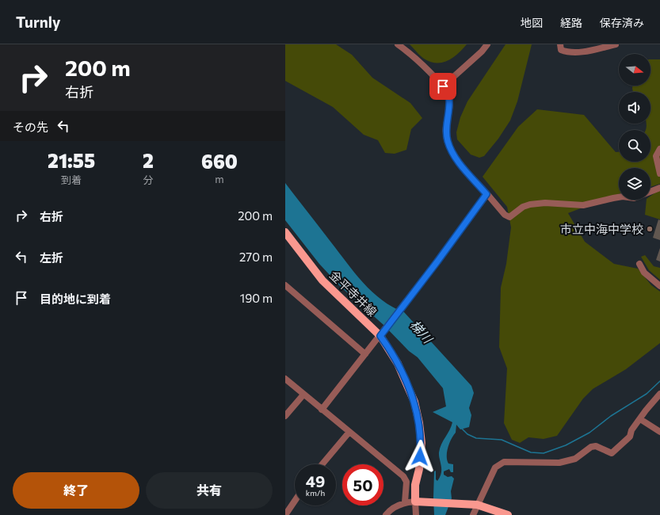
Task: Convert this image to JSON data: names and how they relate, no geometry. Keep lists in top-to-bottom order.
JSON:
{
  "streets": {
    "main road": ["金平寺井線"]
  },
  "water": ["梯川"],
  "places": ["市立中海中学校"],
  "north": "right",
  "page": {
    "header": "Turnly",
    "nav": ["地図", "経路", "保存済み"],
    "turn": ["200 m", "右折"],
    "then": "その先",
    "eta": [
      "21:55",
      "到着",
      "2",
      "分",
      "660",
      "m"
    ],
    "list": [
      {
        "name": "右折",
        "value": "200 m"
      },
      {
        "name": "左折",
        "value": "270 m"
      },
      {
        "name": "目的地に到着",
        "value": "190 m"
      }
    ],
    "speed": "49 km/h",
    "limit": "50",
    "buttons": ["終了", "共有"]
  }
}
